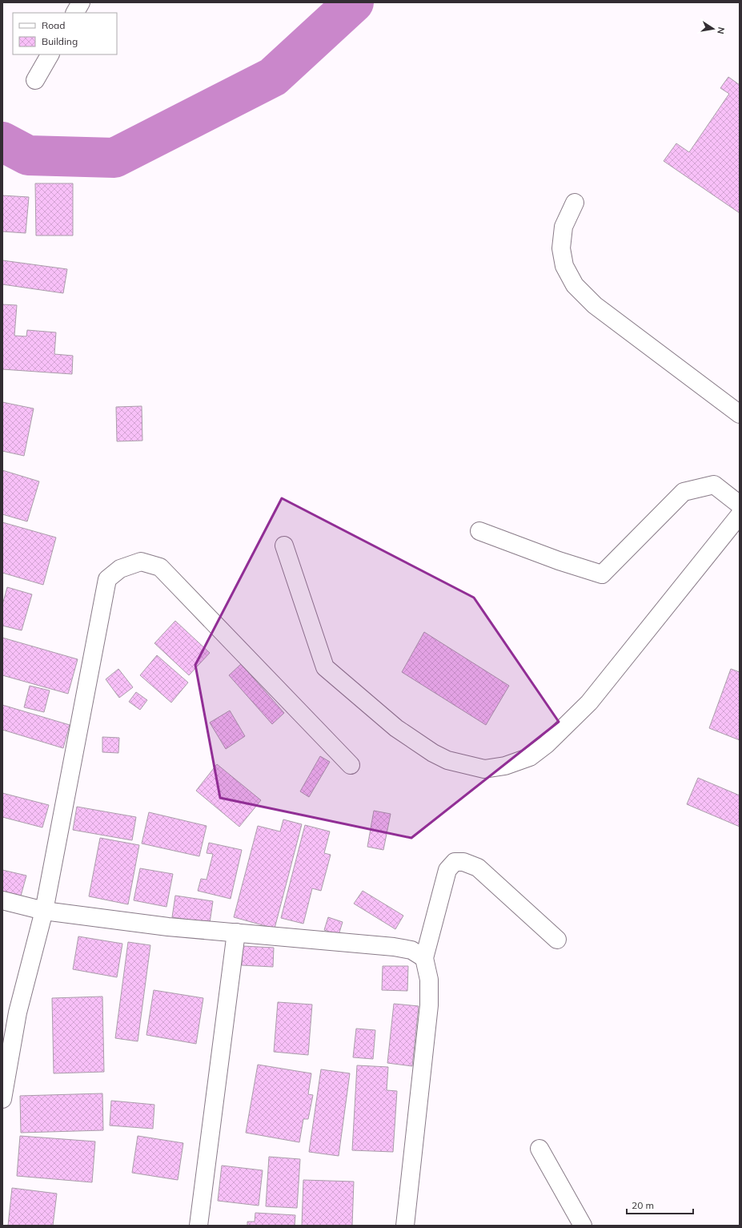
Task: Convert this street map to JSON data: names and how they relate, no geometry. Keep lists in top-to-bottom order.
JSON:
{
  "legend": ["Road", "Building"],
  "scale_bar": "20 m",
  "north": "right"
}
